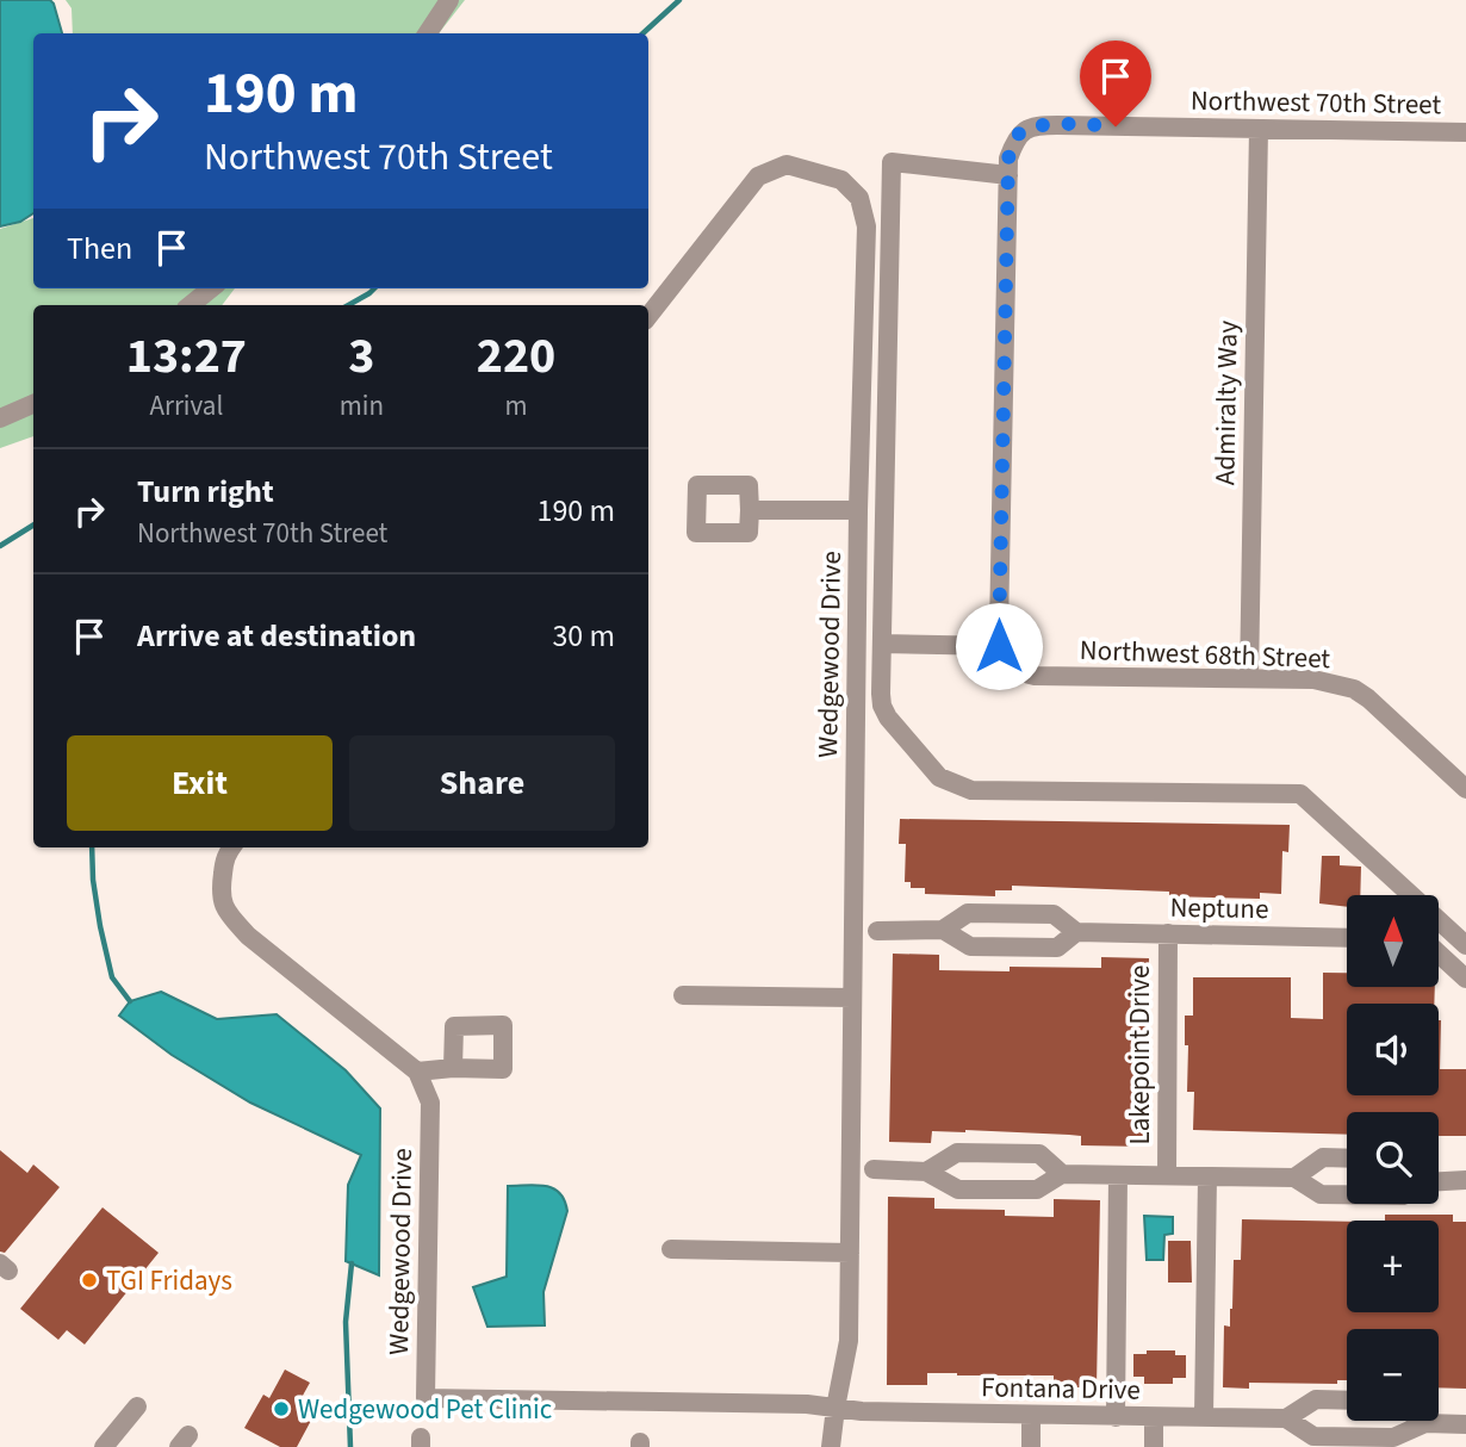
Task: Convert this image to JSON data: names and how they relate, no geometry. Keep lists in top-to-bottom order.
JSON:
{
  "streets": {
    "street": [
      "Northwest 70th Street",
      "Admiralty Way",
      "Wedgewood Drive",
      "Northwest 68th Street",
      "Neptune",
      "Lakepoint Drive",
      "Fontana Drive"
    ]
  },
  "crossings": [
    ["Northwest 70th Street", "Admiralty Way"],
    ["Admiralty Way", "Northwest 68th Street"],
    ["Wedgewood Drive", "Fontana Drive"],
    ["Neptune", "Lakepoint Drive"],
    ["Lakepoint Drive", "Fontana Drive"]
  ],
  "places": ["TGI Fridays", "Wedgewood Pet Clinic"],
  "north": "top",
  "page": {
    "turn": ["190 m", "Northwest 70th Street"],
    "then": "Then",
    "eta": [
      "13:27",
      "Arrival",
      "3",
      "min",
      "220",
      "m"
    ],
    "list": [
      {
        "name": "Turn right",
        "note": "Northwest 70th Street",
        "value": "190 m"
      },
      {
        "name": "Arrive at destination",
        "value": "30 m"
      }
    ],
    "buttons": ["Exit", "Share"],
    "map_buttons": ["+", "−"]
  }
}
